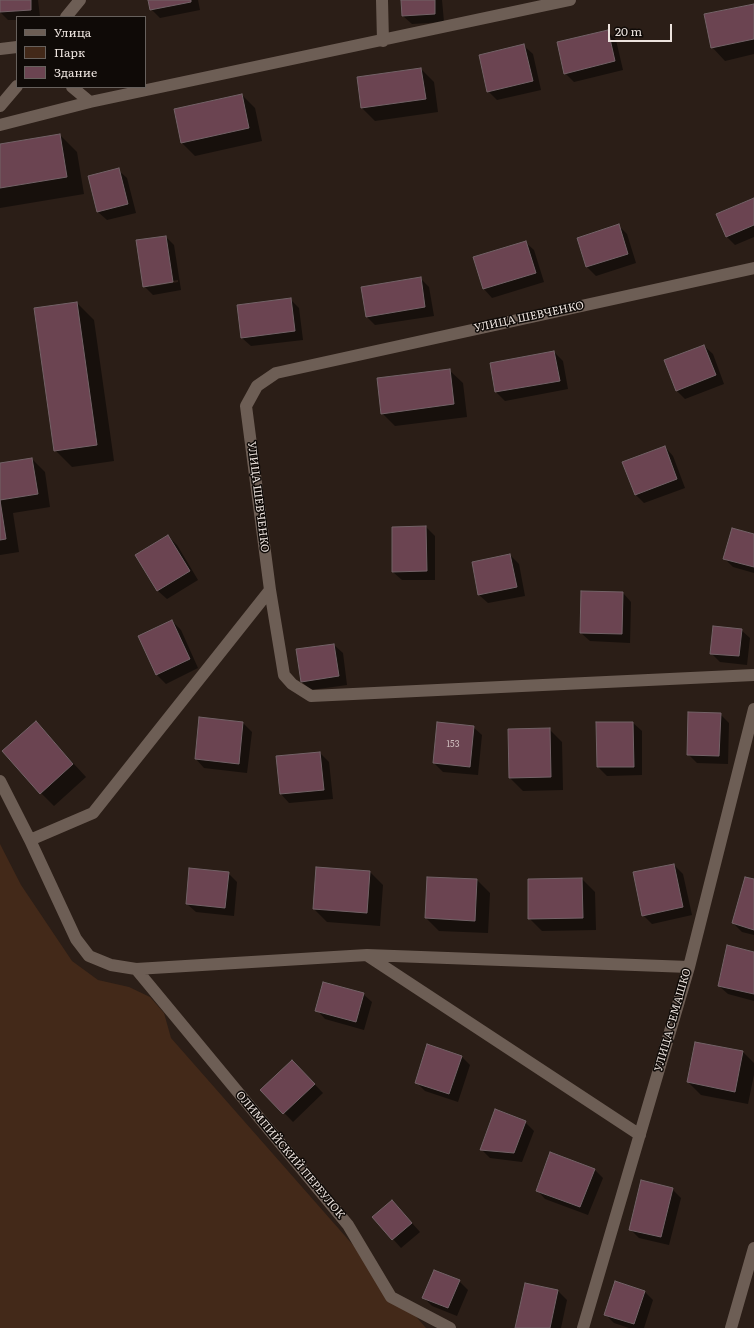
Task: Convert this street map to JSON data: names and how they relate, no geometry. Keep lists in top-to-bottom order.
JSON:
{
  "streets": {
    "street": ["УЛИЦА ШЕВЧЕНКО", "УЛИЦА СЕМАШКО", "ОЛИМПИЙСКИЙ ПЕРЕУЛОК"]
  },
  "house_numbers": ["153"],
  "legend": ["Улица", "Парк", "Здание"],
  "scale_bar": "20 m"
}
